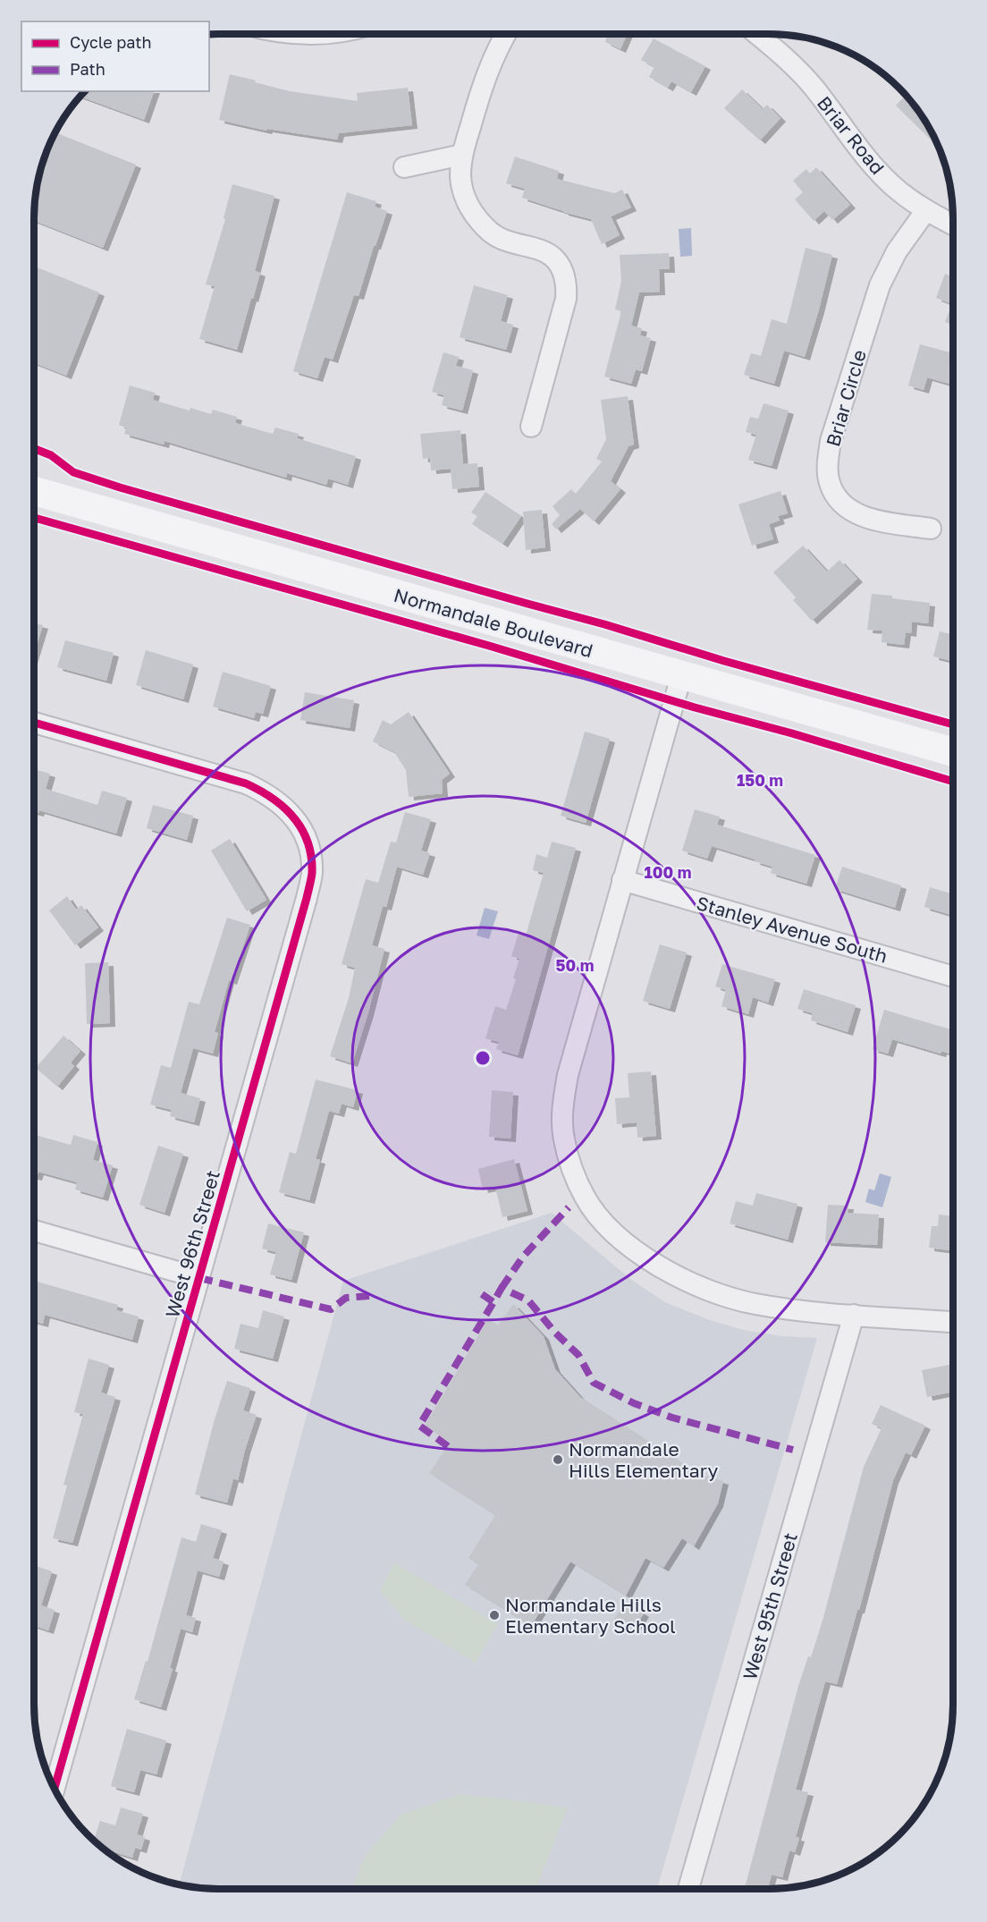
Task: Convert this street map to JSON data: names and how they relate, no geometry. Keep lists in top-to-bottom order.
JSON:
{
  "streets": {
    "main road": ["Normandale Boulevard"],
    "street": [
      "Briar Road",
      "Briar Circle",
      "Stanley Avenue South",
      "West 96th Street",
      "West 95th Street"
    ]
  },
  "crossings": [
    ["Briar Road", "Briar Circle"]
  ],
  "places": ["Normandale Hills Elementary", "Normandale Hills Elementary School"],
  "legend": ["Cycle path", "Path"],
  "rings": ["150 m", "100 m", "50 m"]
}
